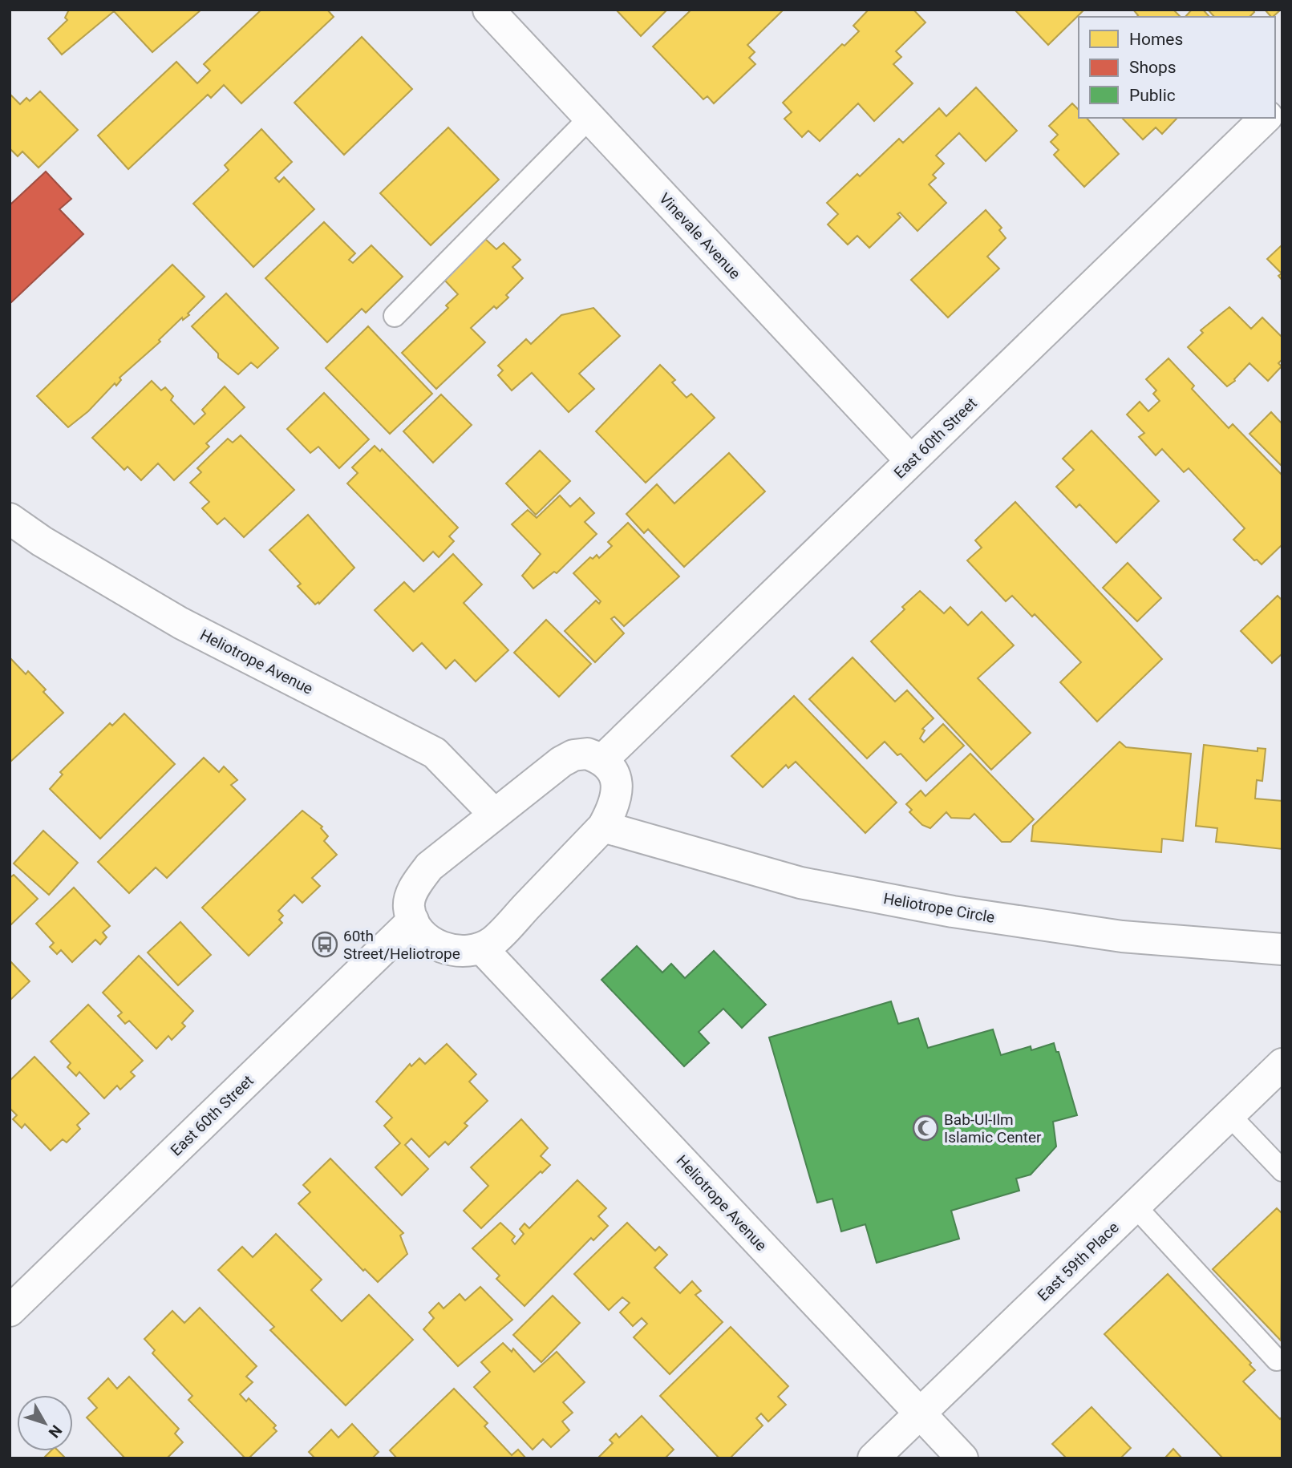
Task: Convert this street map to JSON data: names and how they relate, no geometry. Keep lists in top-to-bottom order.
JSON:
{
  "streets": {
    "street": [
      "Vinevale Avenue",
      "East 60th Street",
      "Heliotrope Avenue",
      "Heliotrope Circle",
      "East 59th Place"
    ]
  },
  "crossings": [
    ["Vinevale Avenue", "East 60th Street"],
    ["Heliotrope Avenue", "East 59th Place"]
  ],
  "places": {
    "bus stop": ["60th Street/Heliotrope"],
    "mosque": ["Bab-Ul-Ilm Islamic Center"]
  },
  "legend": ["Homes", "Shops", "Public"],
  "north": "bottom right"
}
